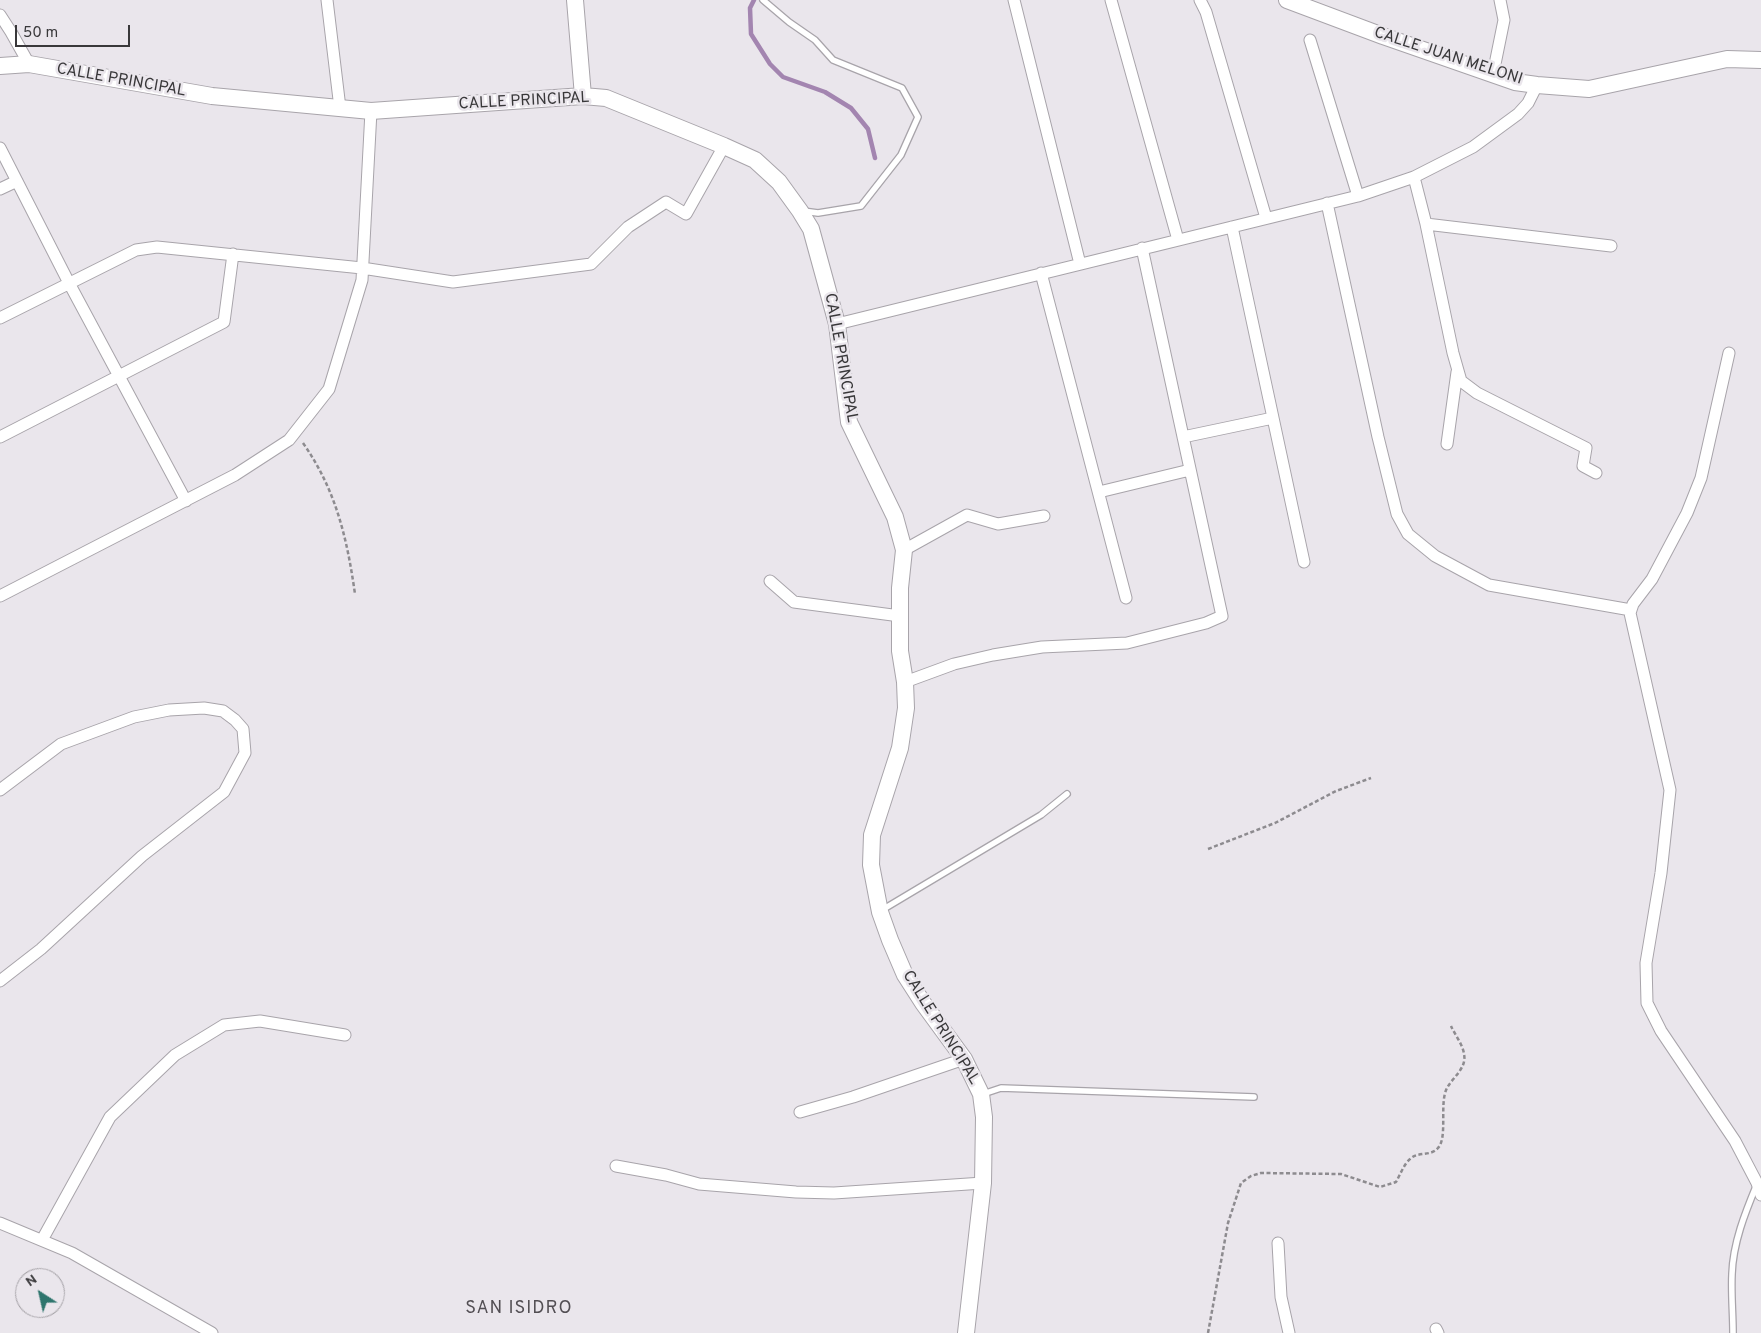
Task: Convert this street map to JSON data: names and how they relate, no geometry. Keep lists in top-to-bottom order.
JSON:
{
  "streets": {
    "street": ["CALLE JUAN MELONI", "CALLE PRINCIPAL"]
  },
  "districts": ["SAN ISIDRO"],
  "scale_bar": "50 m",
  "north": "top left"
}
